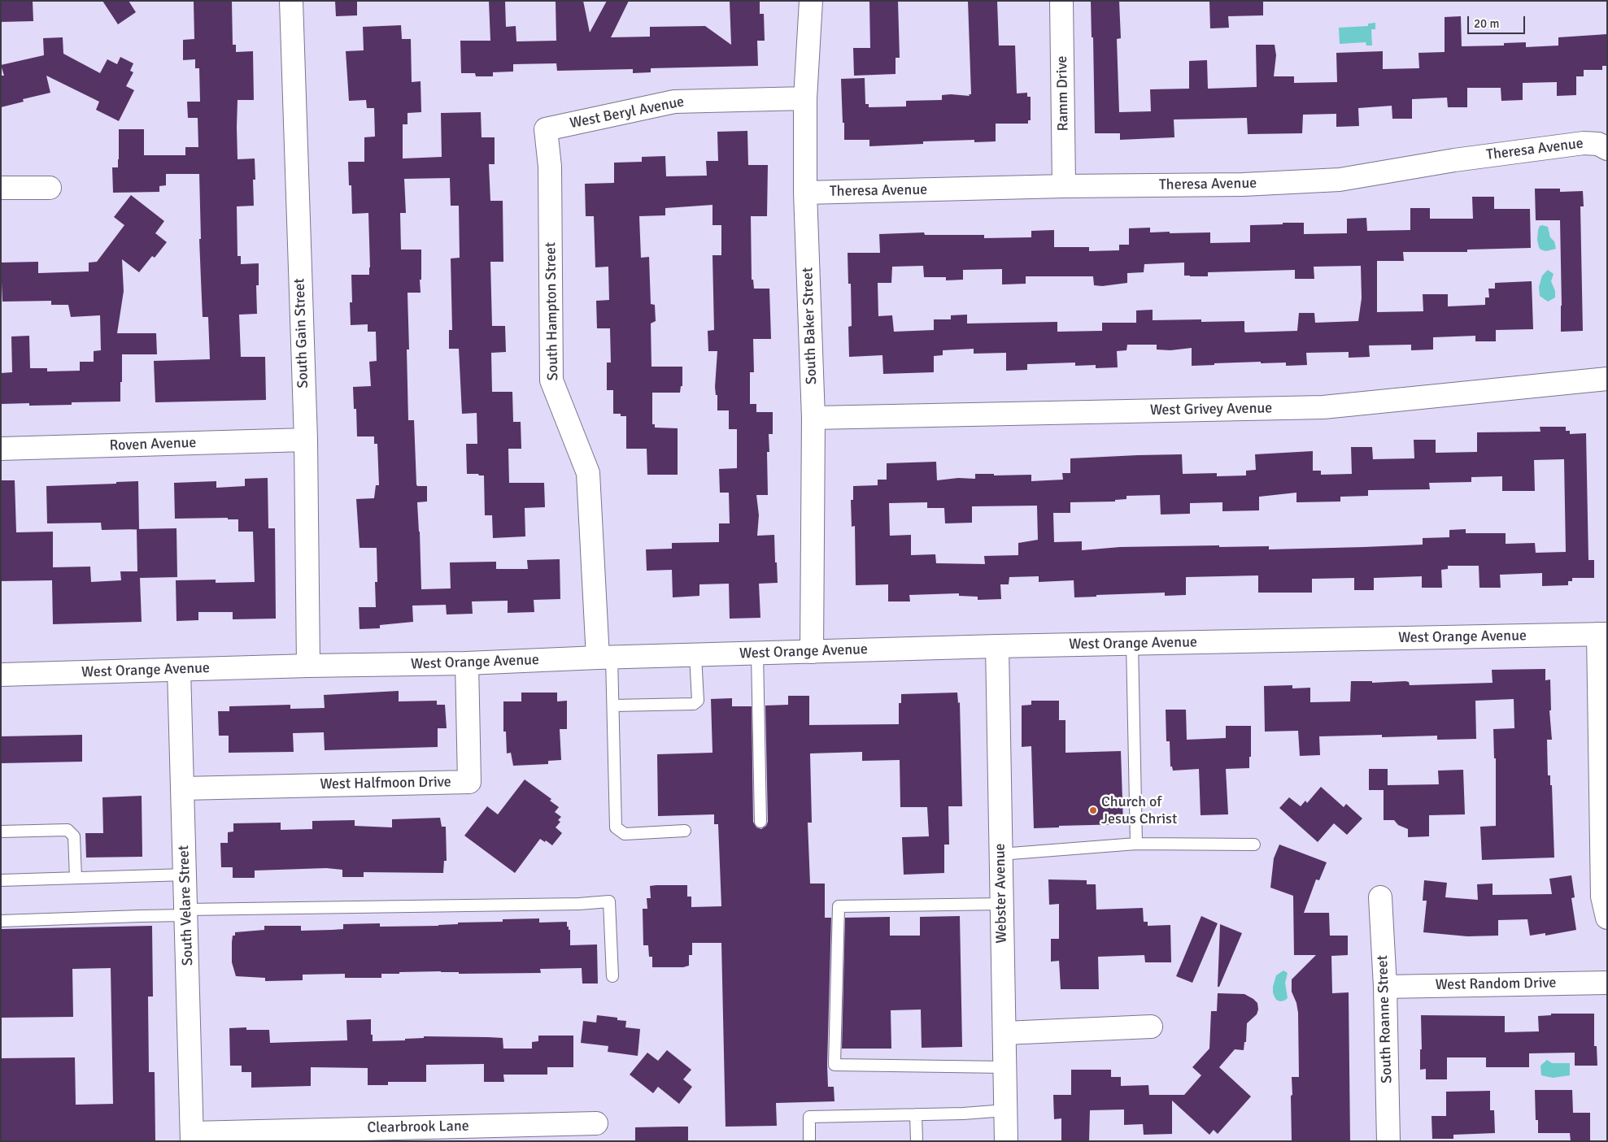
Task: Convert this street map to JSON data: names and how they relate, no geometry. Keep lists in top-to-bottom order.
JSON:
{
  "streets": {
    "street": [
      "Ramm Drive",
      "West Beryl Avenue",
      "Theresa Avenue",
      "South Hampton Street",
      "South Baker Street",
      "South Gain Street",
      "West Grivey Avenue",
      "Roven Avenue",
      "West Orange Avenue",
      "West Halfmoon Drive",
      "Webster Avenue",
      "South Velare Street",
      "West Random Drive",
      "South Roanne Street",
      "Clearbrook Lane"
    ]
  },
  "crossings": [
    ["Ramm Drive", "Theresa Avenue"],
    ["West Beryl Avenue", "South Hampton Street"],
    ["West Beryl Avenue", "South Baker Street"],
    ["Theresa Avenue", "South Baker Street"],
    ["South Hampton Street", "West Orange Avenue"],
    ["South Baker Street", "West Grivey Avenue"],
    ["South Baker Street", "West Orange Avenue"],
    ["South Gain Street", "Roven Avenue"],
    ["South Gain Street", "West Orange Avenue"],
    ["West Orange Avenue", "West Halfmoon Drive"],
    ["West Orange Avenue", "Webster Avenue"],
    ["West Orange Avenue", "South Velare Street"],
    ["West Halfmoon Drive", "South Velare Street"],
    ["South Velare Street", "Clearbrook Lane"],
    ["West Random Drive", "South Roanne Street"]
  ],
  "places": ["Church of Jesus Christ"],
  "scale_bar": "20 m"
}
